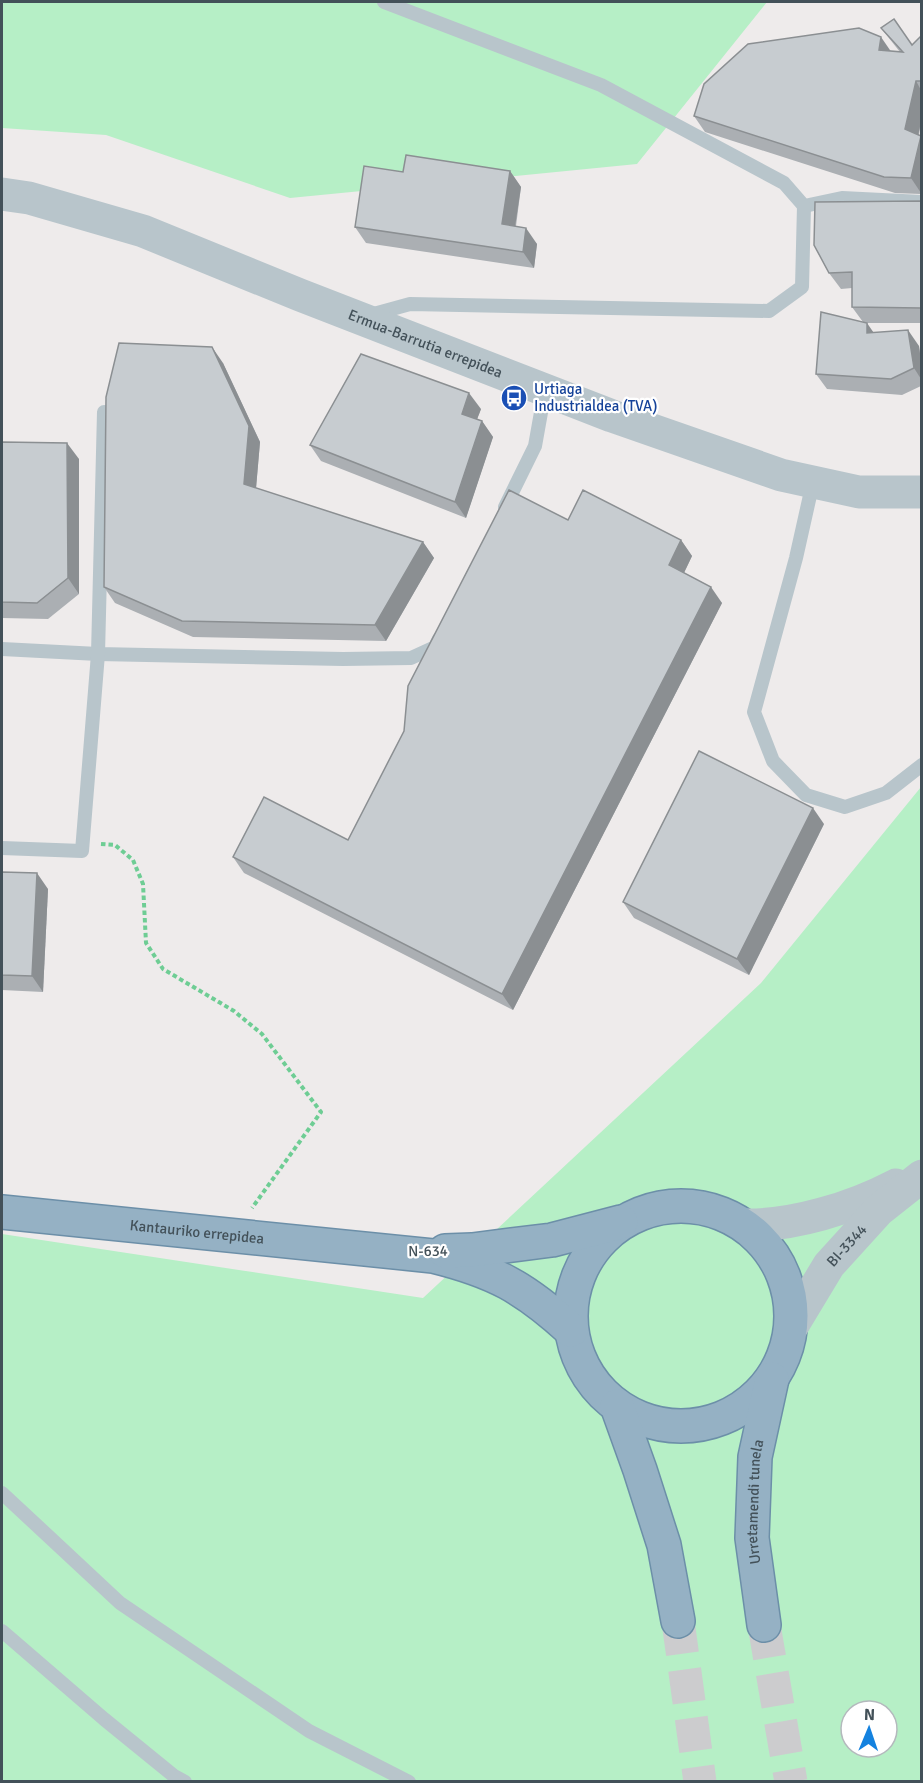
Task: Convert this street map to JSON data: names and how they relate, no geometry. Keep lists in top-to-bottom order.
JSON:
{
  "streets": {
    "highway": ["Kantauriko errepidea", "N-634", "Urretamendi tunela"],
    "street": ["Ermua-Barrutia errepidea", "BI-3344"]
  },
  "crossings": [
    ["Kantauriko errepidea", "N-634"]
  ],
  "places": {
    "bus stop": ["Urtiaga Industrialdea (TVA)"]
  },
  "north": "top"
}
